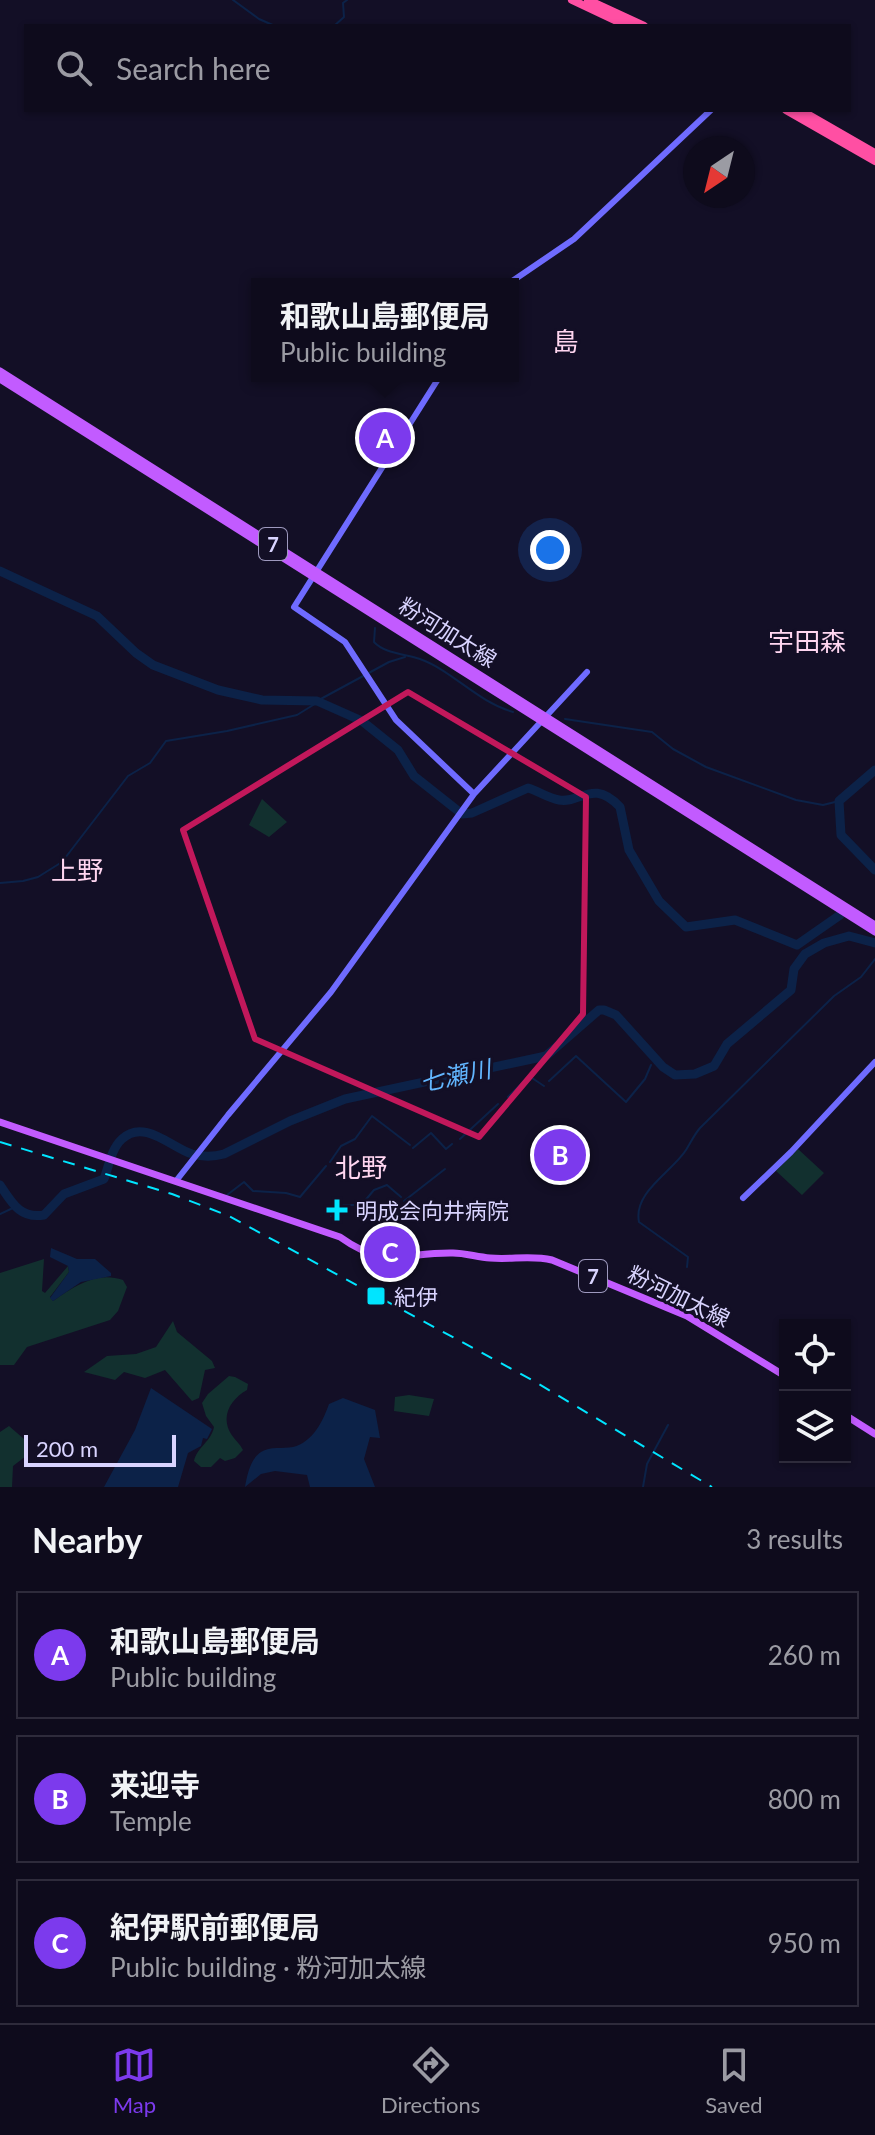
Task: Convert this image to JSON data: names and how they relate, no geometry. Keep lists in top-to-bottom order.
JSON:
{
  "streets": {
    "main road": ["7", "粉河加太線"]
  },
  "districts": [
    "島",
    "宇田森",
    "上野",
    "北野"
  ],
  "water": ["七瀬川"],
  "places": {
    "health": ["明成会向井病院"],
    "transit": ["紀伊"]
  },
  "scale_bar": "200 m",
  "north": "bottom left",
  "page": {
    "search": "Search here",
    "popup": ["和歌山島郵便局", "Public building"],
    "pins": ["A", "B", "C"],
    "scale": "200 m",
    "heading": ["Nearby", "3 results"],
    "list": [
      {
        "mark": "A",
        "name": "和歌山島郵便局",
        "note": "Public building",
        "value": "260 m"
      },
      {
        "mark": "B",
        "name": "来迎寺",
        "note": "Temple",
        "value": "800 m"
      },
      {
        "mark": "C",
        "name": "紀伊駅前郵便局",
        "note": "Public building · 粉河加太線",
        "value": "950 m"
      }
    ],
    "nav": ["Map", "Directions", "Saved"]
  }
}
